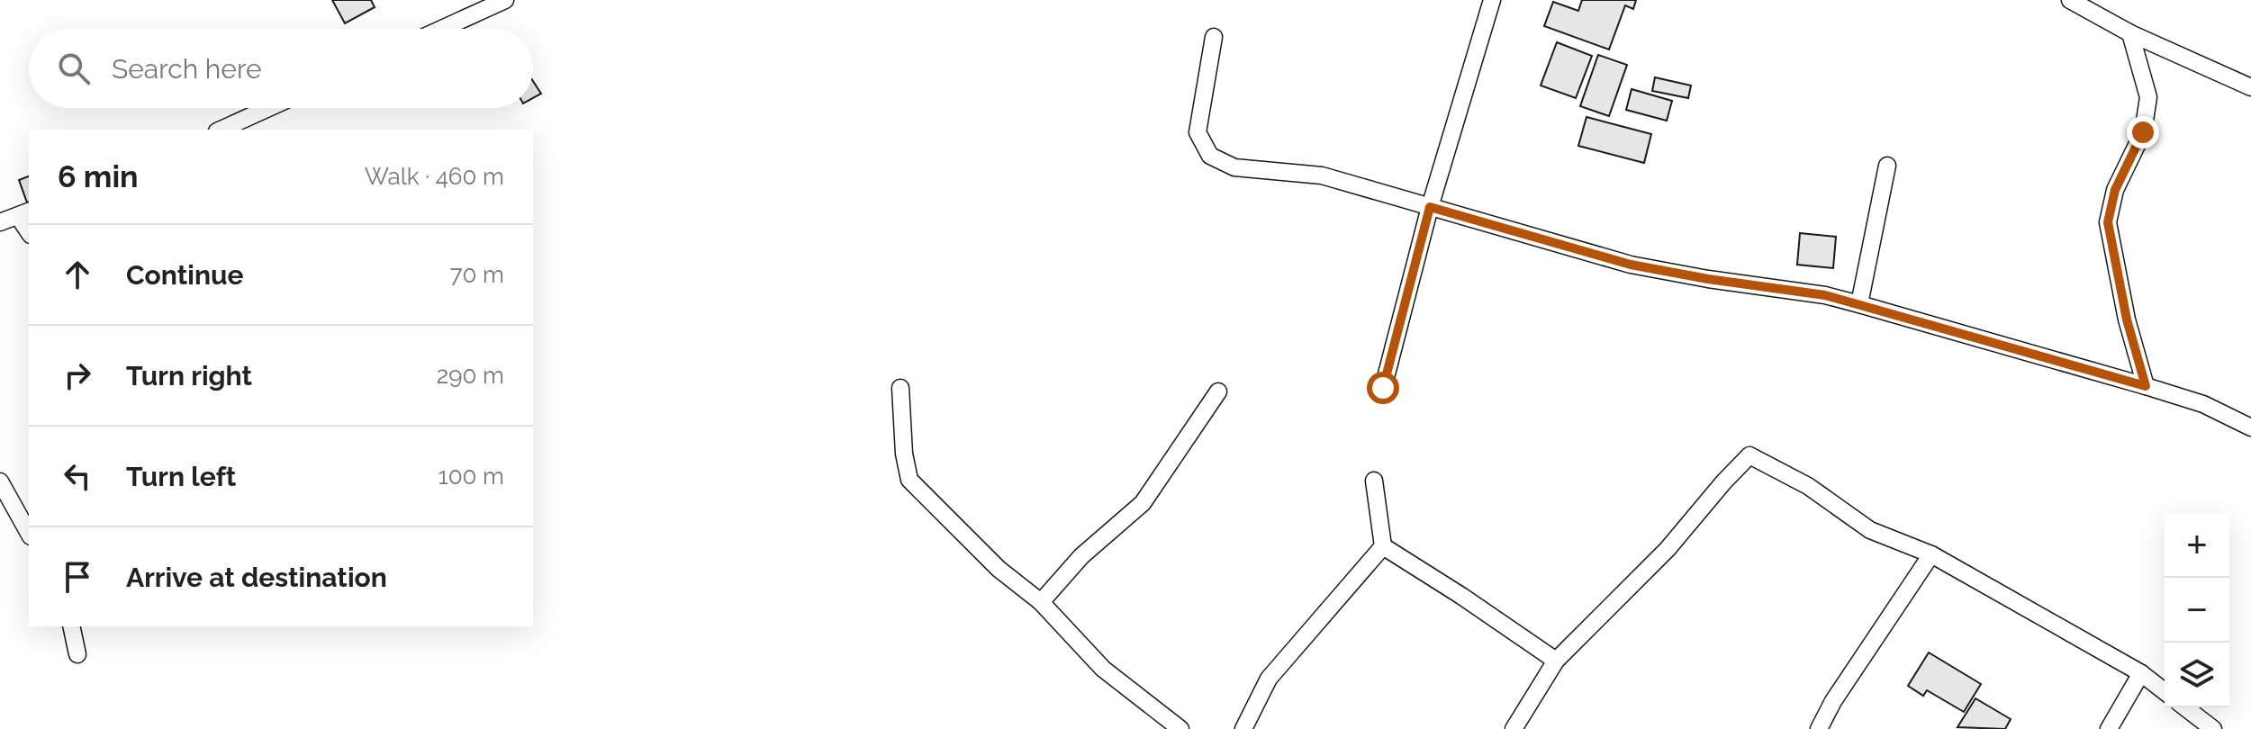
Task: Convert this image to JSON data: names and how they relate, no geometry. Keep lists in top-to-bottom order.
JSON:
{
  "page": {
    "search": "Search here",
    "heading": ["6 min", "Walk · 460 m"],
    "list": [
      ["Continue", "70 m"],
      ["Turn right", "290 m"],
      ["Turn left", "100 m"],
      "Arrive at destination"
    ],
    "map_buttons": ["+", "−"]
  }
}
